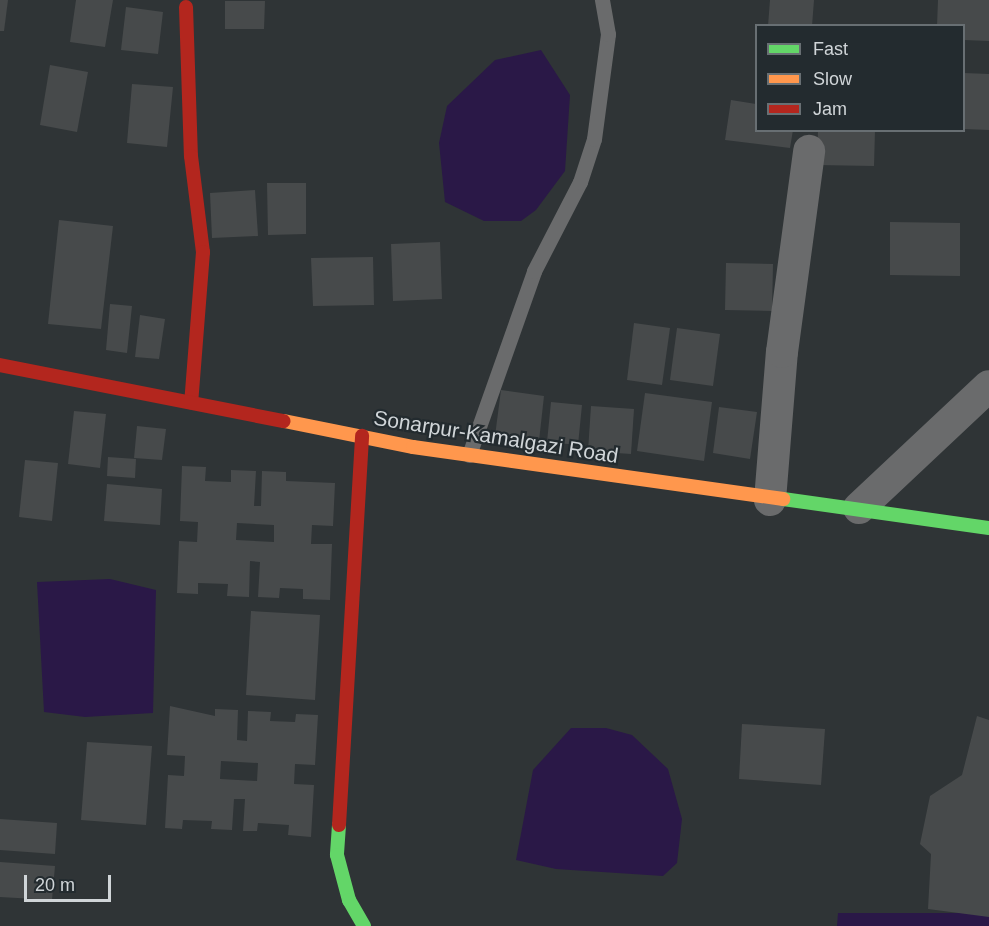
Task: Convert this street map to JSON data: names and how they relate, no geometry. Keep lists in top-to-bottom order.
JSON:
{
  "streets": {
    "main road": ["Sonarpur-Kamalgazi Road"]
  },
  "legend": ["Fast", "Slow", "Jam"],
  "scale_bar": "20 m"
}
